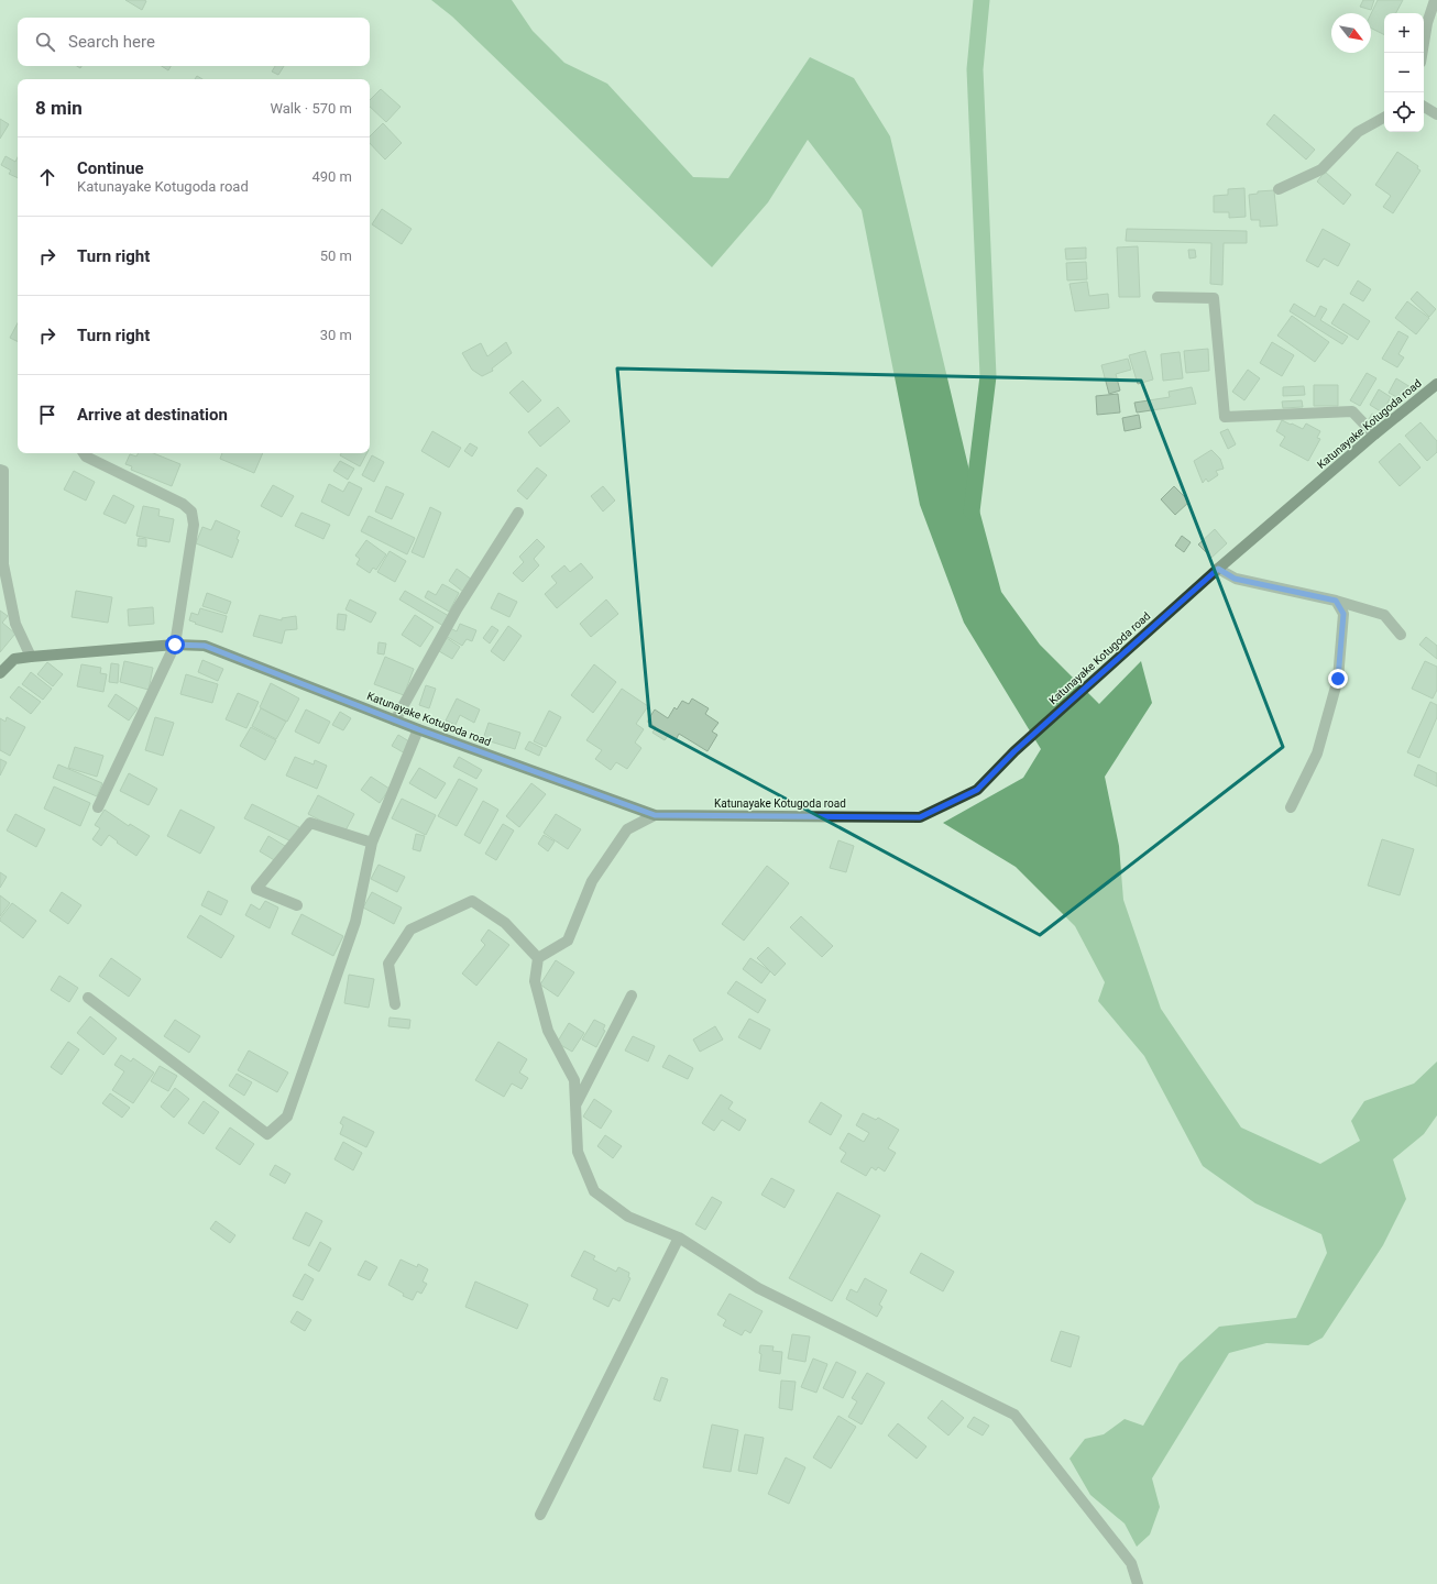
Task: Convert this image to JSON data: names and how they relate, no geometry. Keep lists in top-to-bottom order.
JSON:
{
  "streets": {
    "main road": ["Katunayake Kotugoda road"]
  },
  "north": "bottom right",
  "page": {
    "map_buttons": ["+", "−"],
    "search": "Search here",
    "heading": ["8 min", "Walk · 570 m"],
    "list": [
      ["Continue", "Katunayake Kotugoda road", "490 m"],
      ["Turn right", "50 m"],
      ["Turn right", "30 m"],
      "Arrive at destination"
    ]
  }
}
